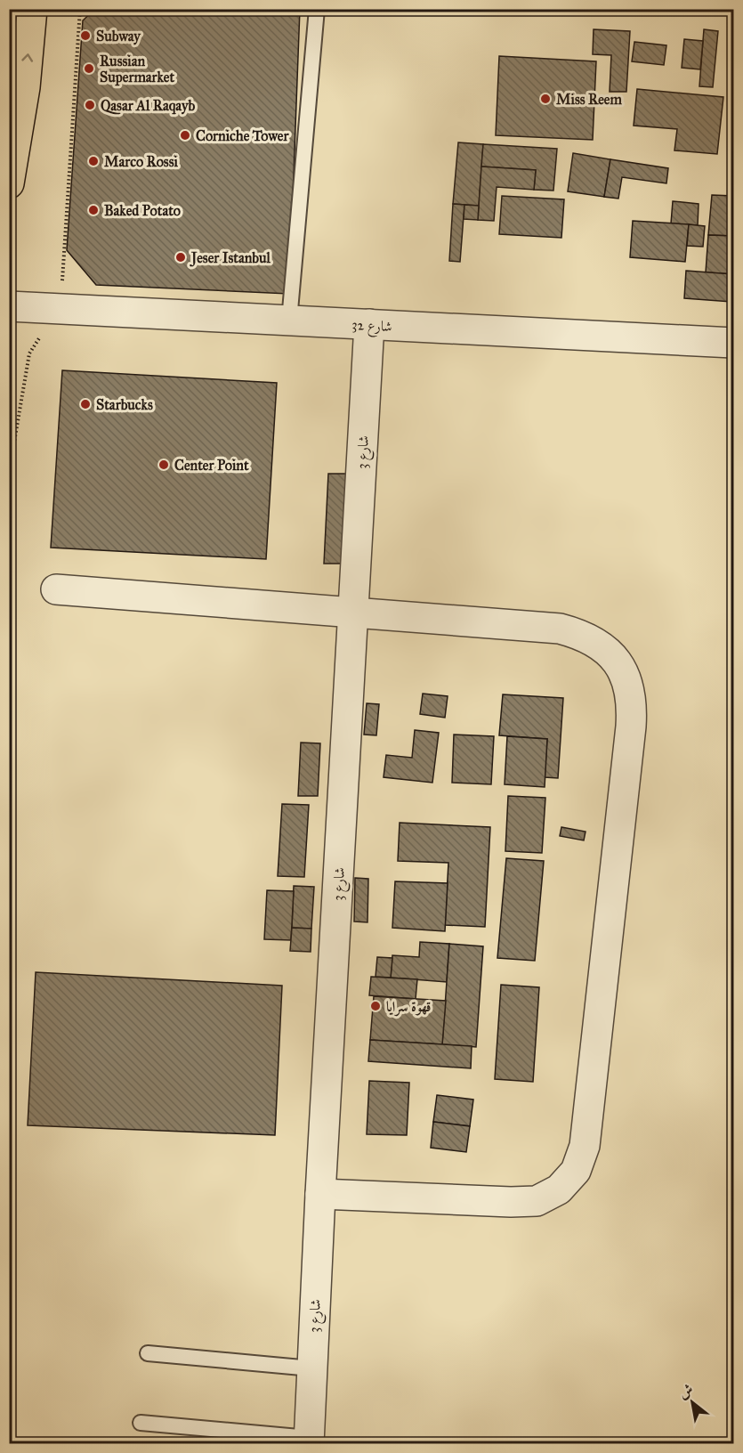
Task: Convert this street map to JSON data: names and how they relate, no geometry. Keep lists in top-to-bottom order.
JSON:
{
  "streets": {
    "street": ["شارع 32", "شارع 3"]
  },
  "crossings": [
    ["شارع 32", "شارع 3"]
  ],
  "places": [
    "Subway",
    "Russian Supermarket",
    "Miss Reem",
    "Qasar Al Raqayb",
    "Corniche Tower",
    "Marco Rossi",
    "Baked Potato",
    "Jeser Istanbul",
    "Starbucks",
    "Center Point",
    "قهوة سرايا"
  ],
  "north": "top left"
}
